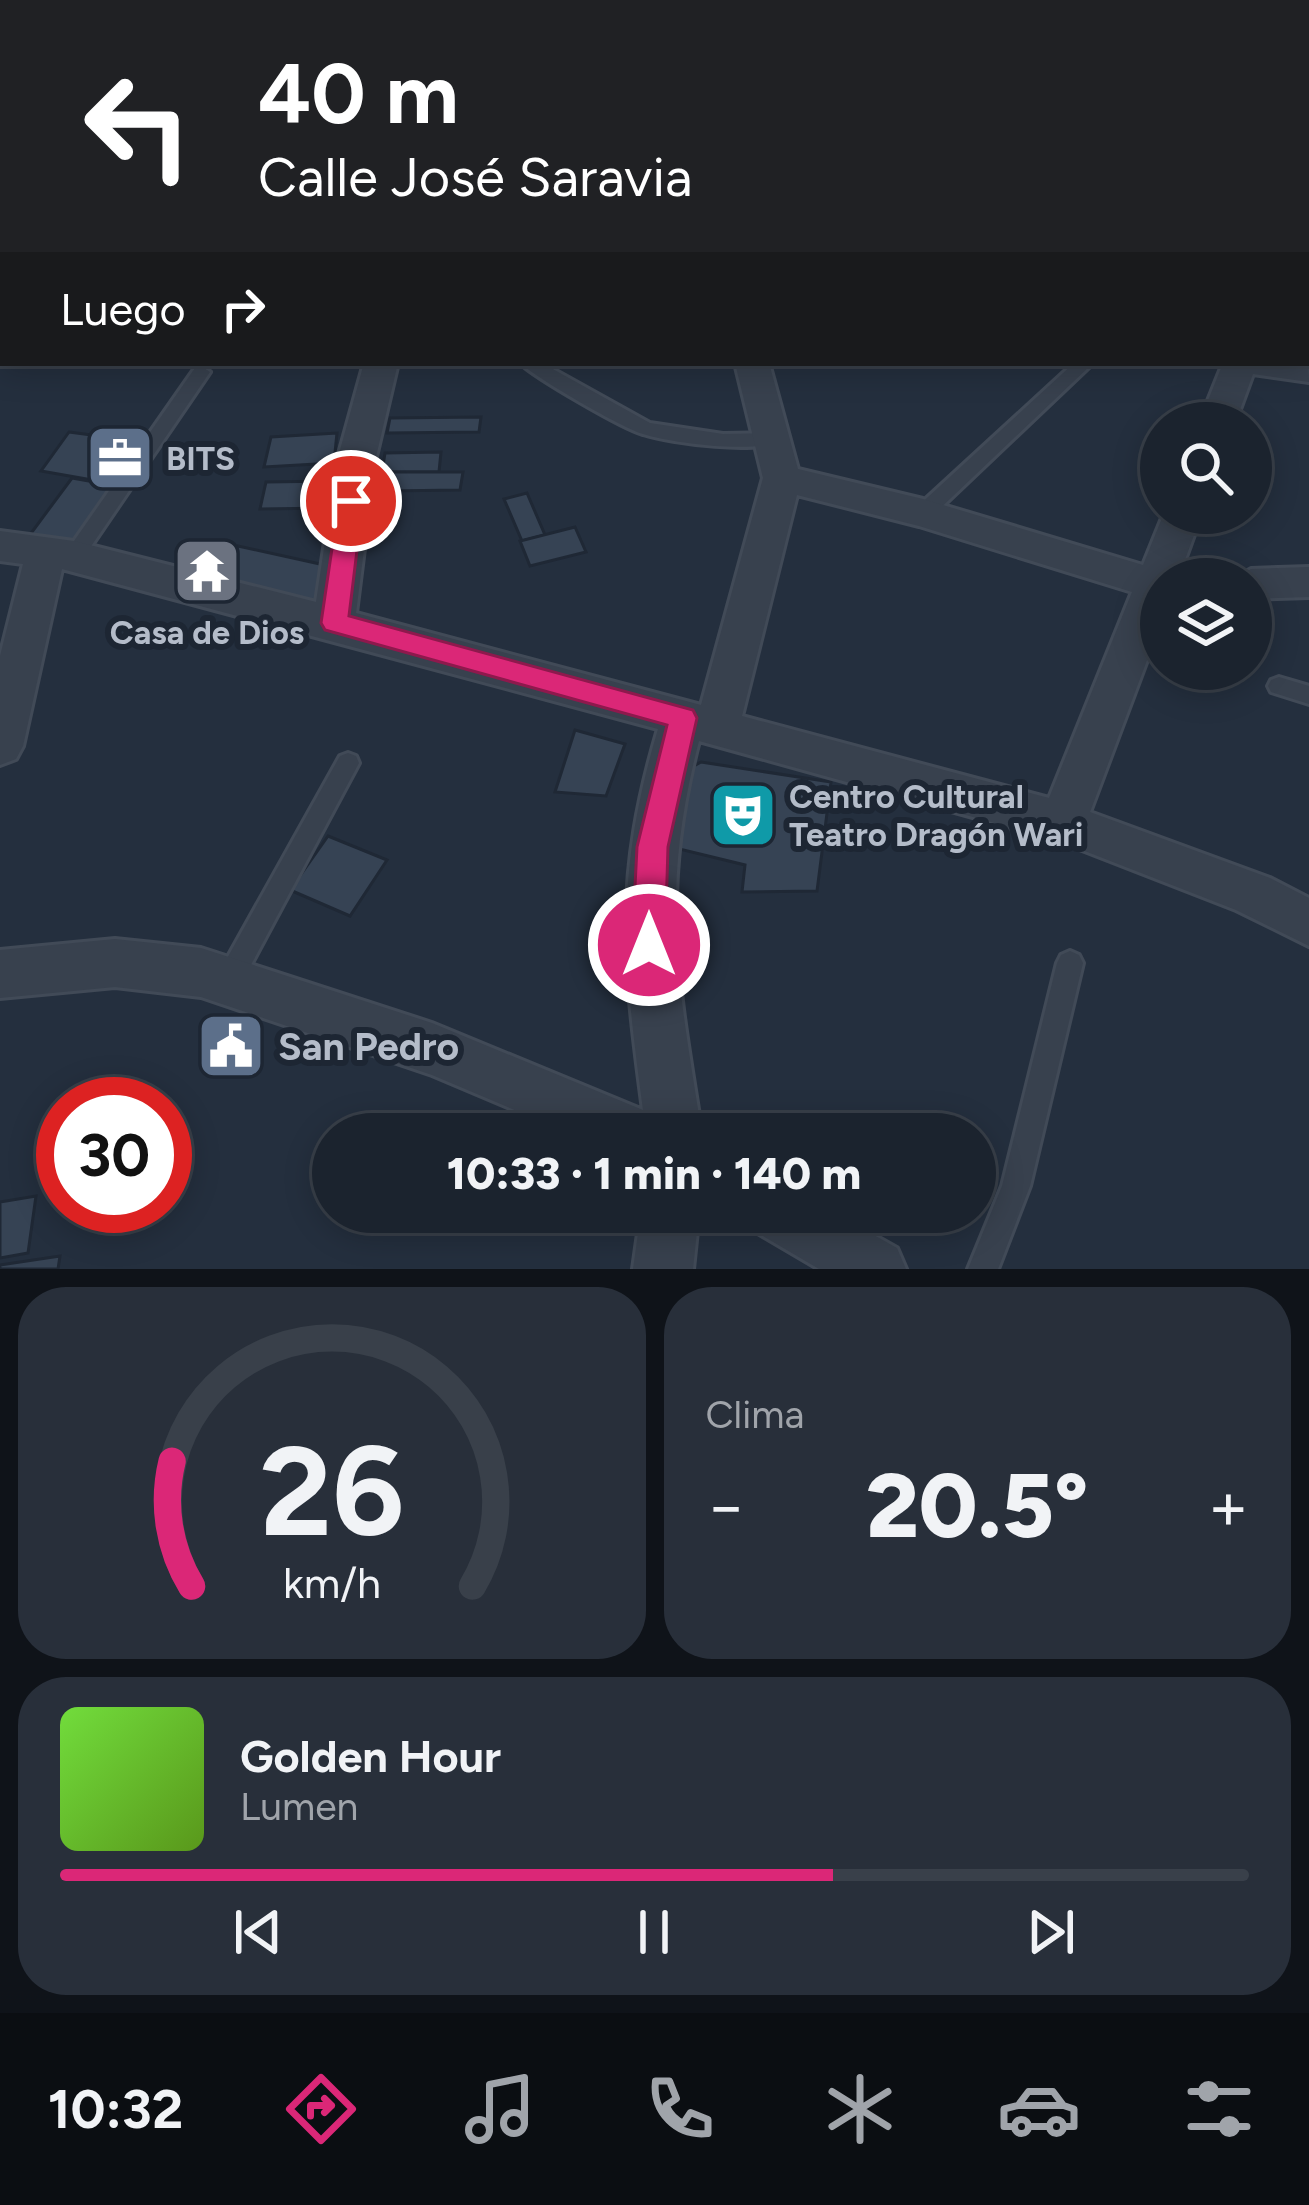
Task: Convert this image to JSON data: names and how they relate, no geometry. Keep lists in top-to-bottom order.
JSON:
{
  "places": {
    "office": ["BITS"],
    "temple": ["Casa de Dios"],
    "theatre": ["Centro Cultural Teatro Dragón Wari"],
    "public building": ["San Pedro"]
  },
  "page": {
    "turn": ["40 m", "Calle José Saravia"],
    "then": "Luego",
    "limit": "30",
    "trip": "10:33 · 1 min · 140 m",
    "tile": "Clima",
    "heat": ["−", "20.5°", "+"],
    "song": ["Golden Hour", "Lumen"],
    "tabs": "10:32",
    "gauge": ["26", "km/h"]
  }
}
